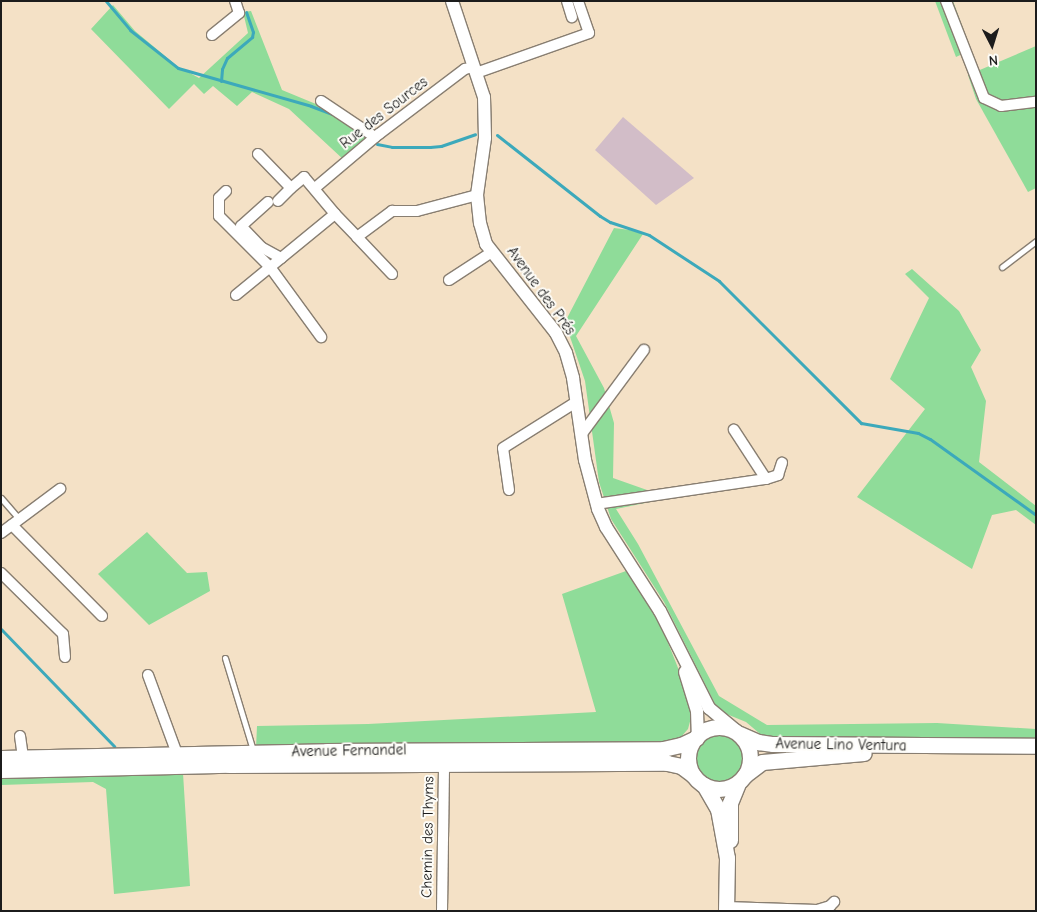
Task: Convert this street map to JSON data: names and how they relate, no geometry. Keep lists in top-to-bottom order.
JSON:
{
  "streets": {
    "main road": ["Avenue Lino Ventura", "Avenue Fernandel"],
    "street": ["Rue des Sources", "Avenue des Prés", "Chemin des Thyms"]
  },
  "crossings": [
    ["Rue des Sources", "Avenue des Prés"],
    ["Avenue des Prés", "Avenue Lino Ventura"],
    ["Avenue des Prés", "Avenue Fernandel"],
    ["Avenue Lino Ventura", "Avenue Fernandel"],
    ["Avenue Fernandel", "Chemin des Thyms"]
  ],
  "north": "bottom"
}
